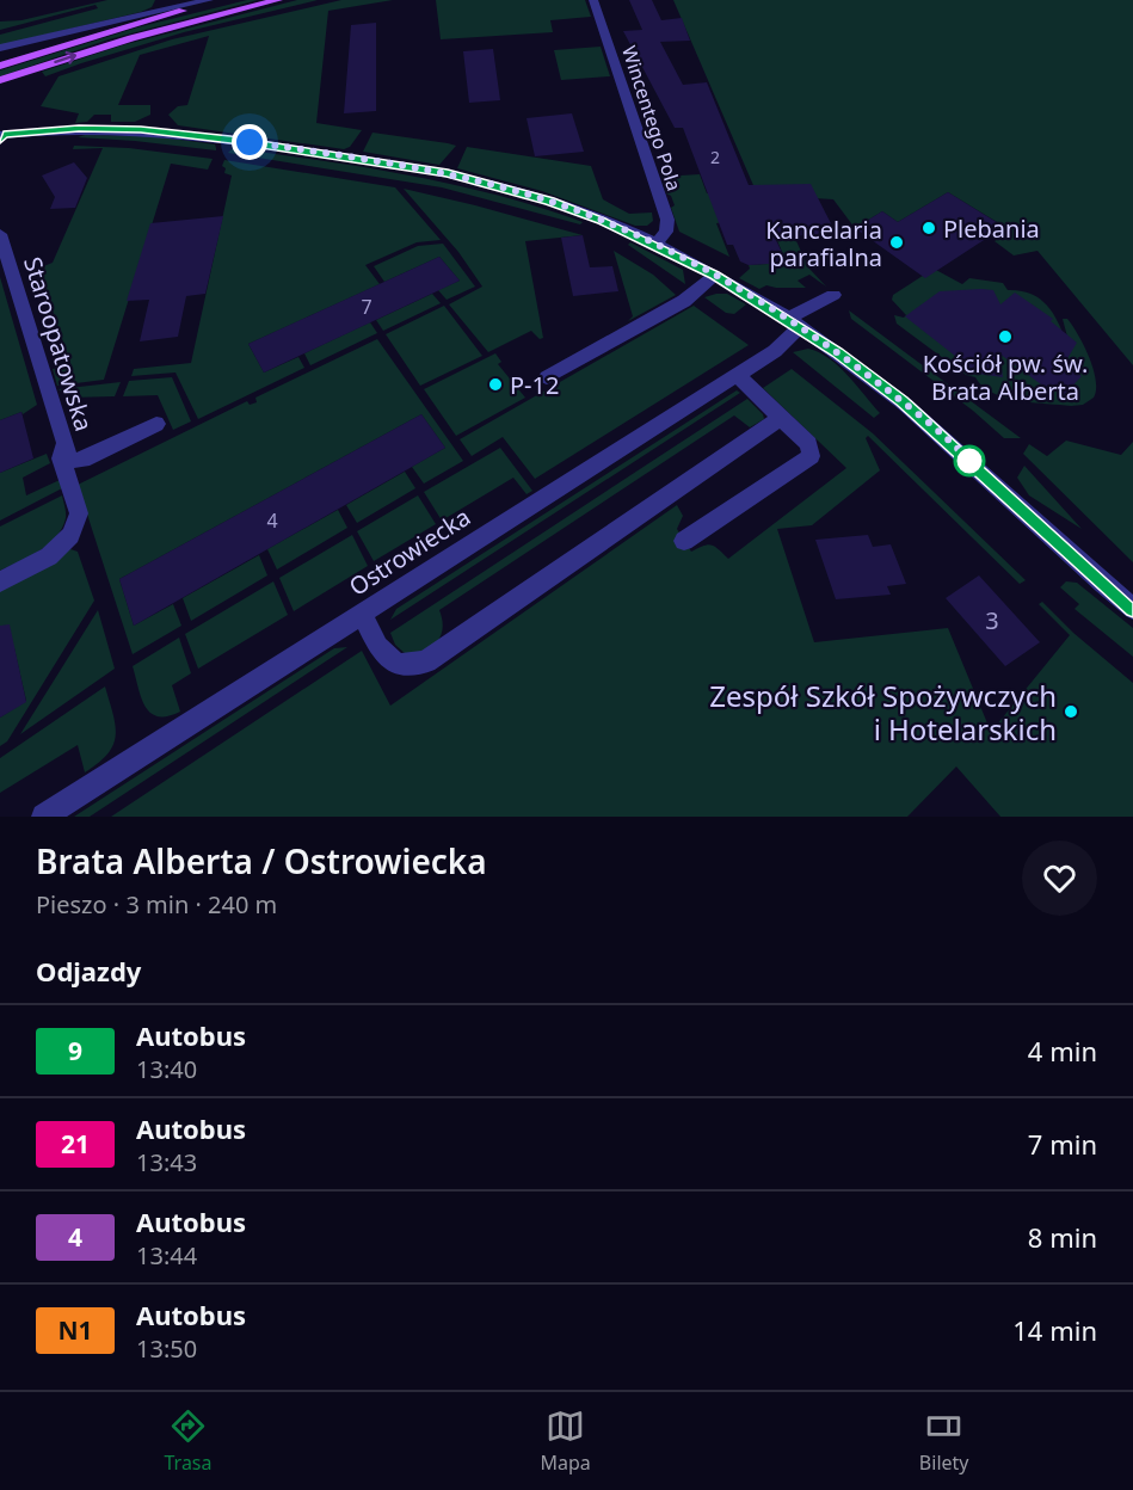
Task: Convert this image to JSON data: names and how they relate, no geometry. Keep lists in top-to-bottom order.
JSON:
{
  "streets": {
    "street": ["Wincentego Pola", "Staroopatowska", "Ostrowiecka"]
  },
  "places": [
    "Plebania",
    "Kancelaria parafialna",
    "Kościół pw. św. Brata Alberta",
    "P-12",
    "Zespół Szkół Spożywczych i Hotelarskich"
  ],
  "lines": ["bus line 9"],
  "house_numbers": [
    "2",
    "7",
    "4",
    "3"
  ],
  "page": {
    "heading": [
      ["Brata Alberta / Ostrowiecka", "Pieszo · 3 min · 240 m"],
      "Odjazdy"
    ],
    "list": [
      {
        "mark": "9",
        "name": "Autobus",
        "note": "13:40",
        "value": "4 min"
      },
      {
        "mark": "21",
        "name": "Autobus",
        "note": "13:43",
        "value": "7 min"
      },
      {
        "mark": "4",
        "name": "Autobus",
        "note": "13:44",
        "value": "8 min"
      },
      {
        "mark": "N1",
        "name": "Autobus",
        "note": "13:50",
        "value": "14 min"
      }
    ],
    "tabs": ["Trasa", "Mapa", "Bilety"]
  }
}
